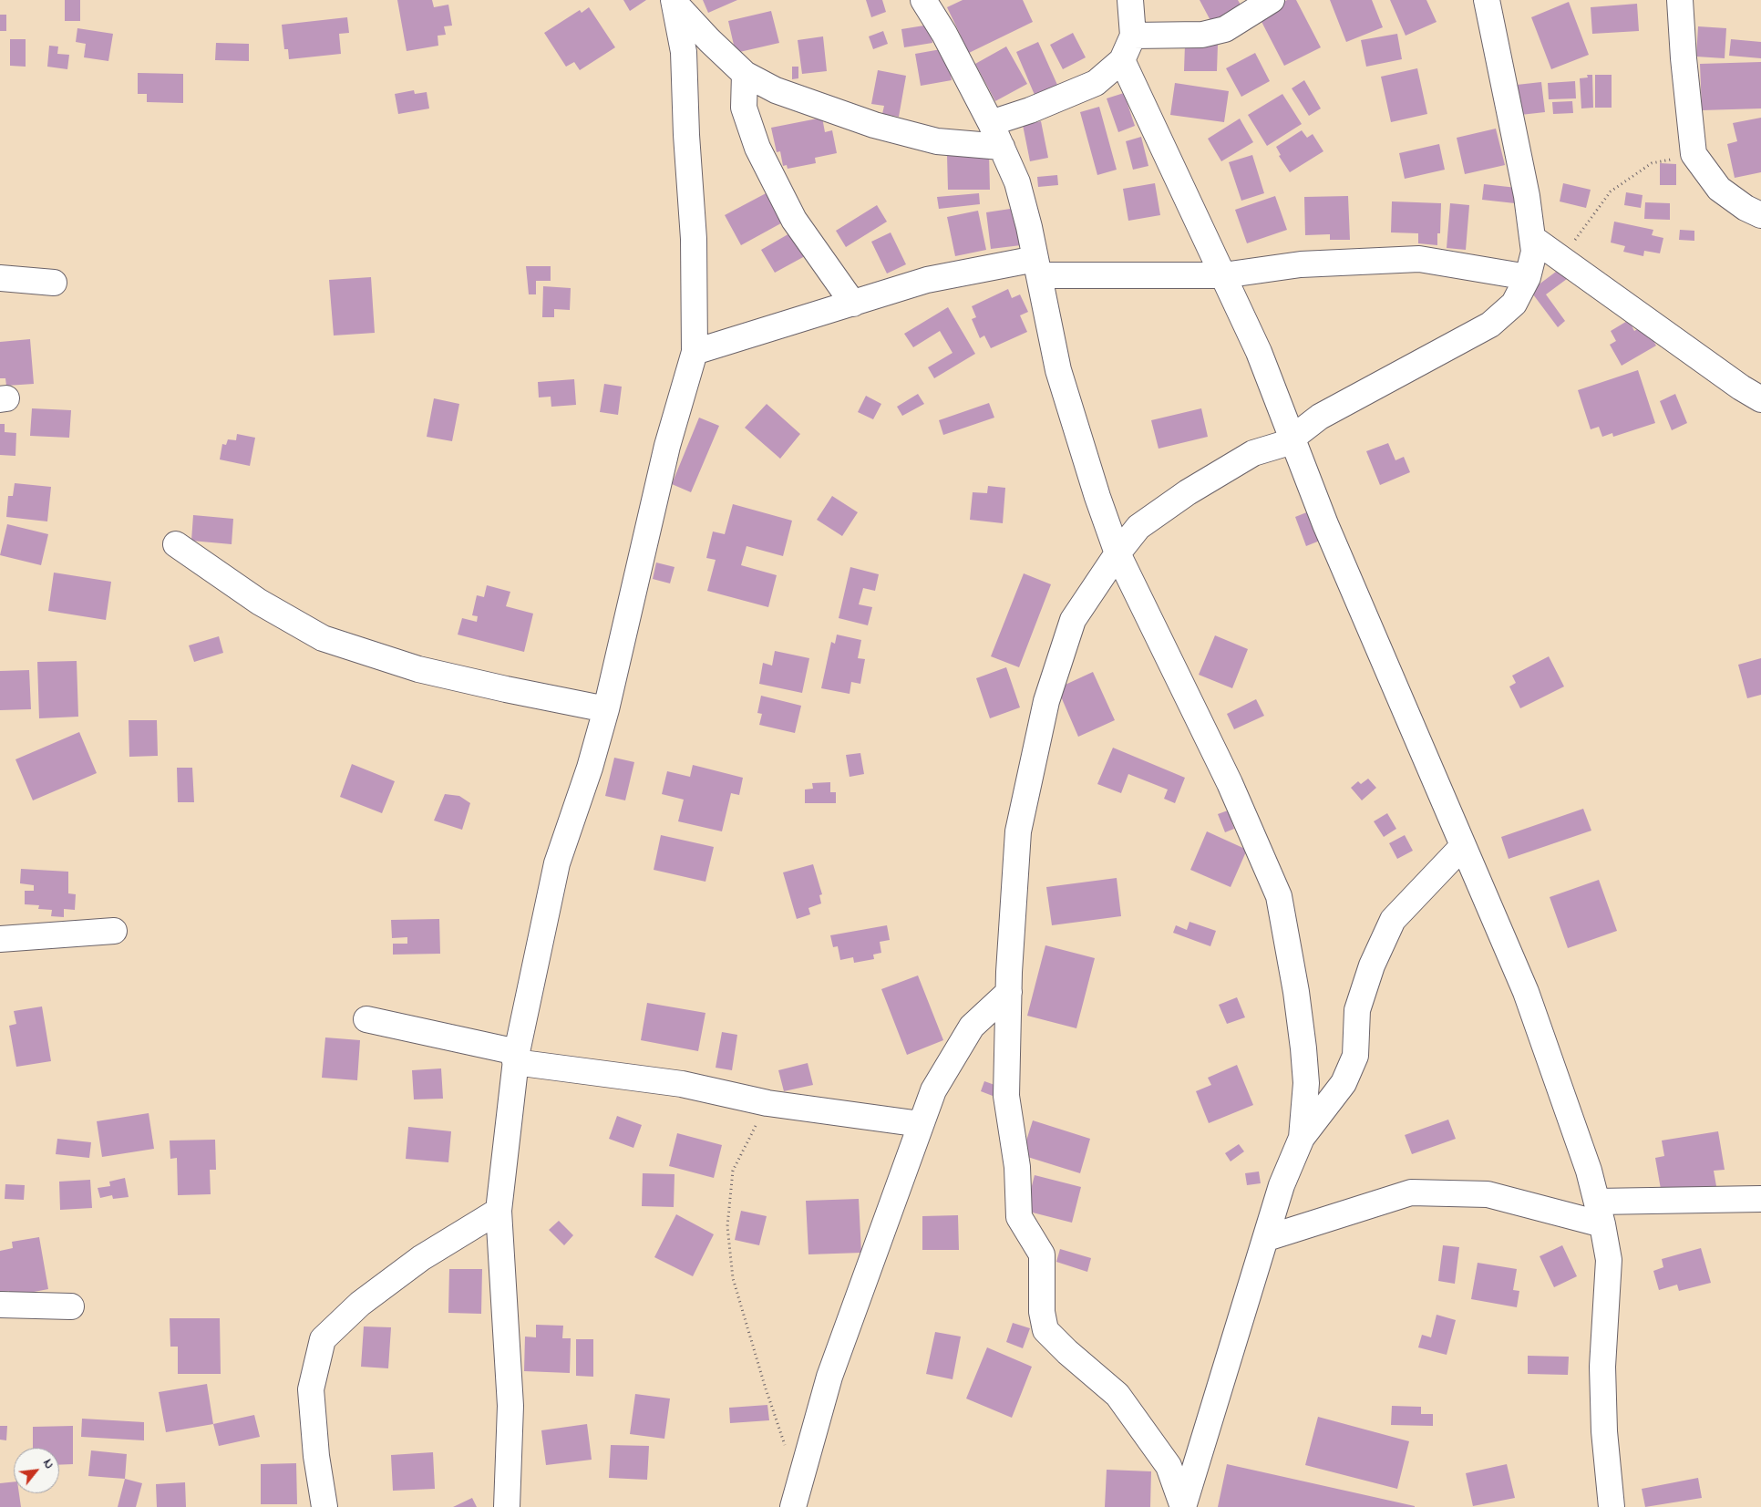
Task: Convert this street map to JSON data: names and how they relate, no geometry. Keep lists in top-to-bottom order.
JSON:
{
  "north": "top right"
}
